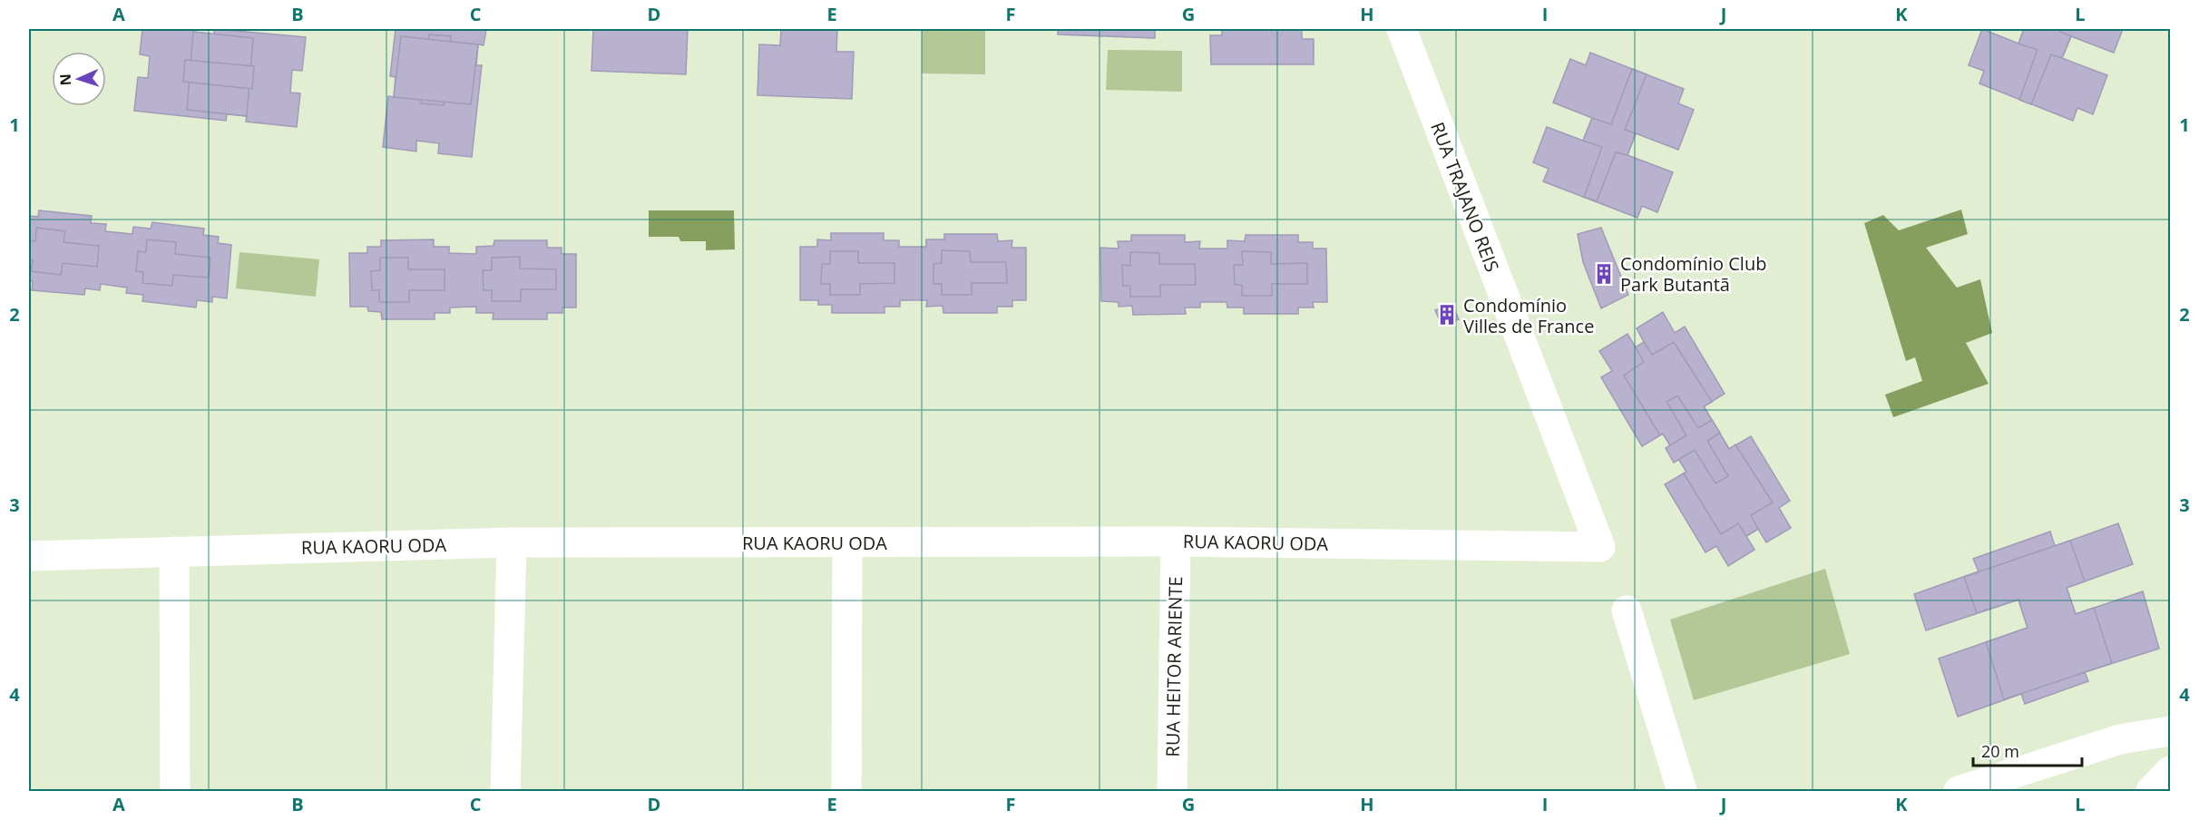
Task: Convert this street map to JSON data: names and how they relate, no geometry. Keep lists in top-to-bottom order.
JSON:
{
  "streets": {
    "street": ["RUA TRAJANO REIS", "RUA KAORU ODA", "RUA HEITOR ARIENTE"]
  },
  "crossings": [
    ["RUA TRAJANO REIS", "RUA KAORU ODA"],
    ["RUA KAORU ODA", "RUA HEITOR ARIENTE"]
  ],
  "places": {
    "building": ["Condomínio Club Park Butantã", "Condomínio Villes de France"]
  },
  "scale_bar": "20 m",
  "north": "left",
  "grid": {
    "columns": [
      "A",
      "B",
      "C",
      "D",
      "E",
      "F",
      "G",
      "H",
      "I",
      "J",
      "K",
      "L"
    ],
    "rows": [
      "1",
      "2",
      "3",
      "4"
    ]
  }
}
